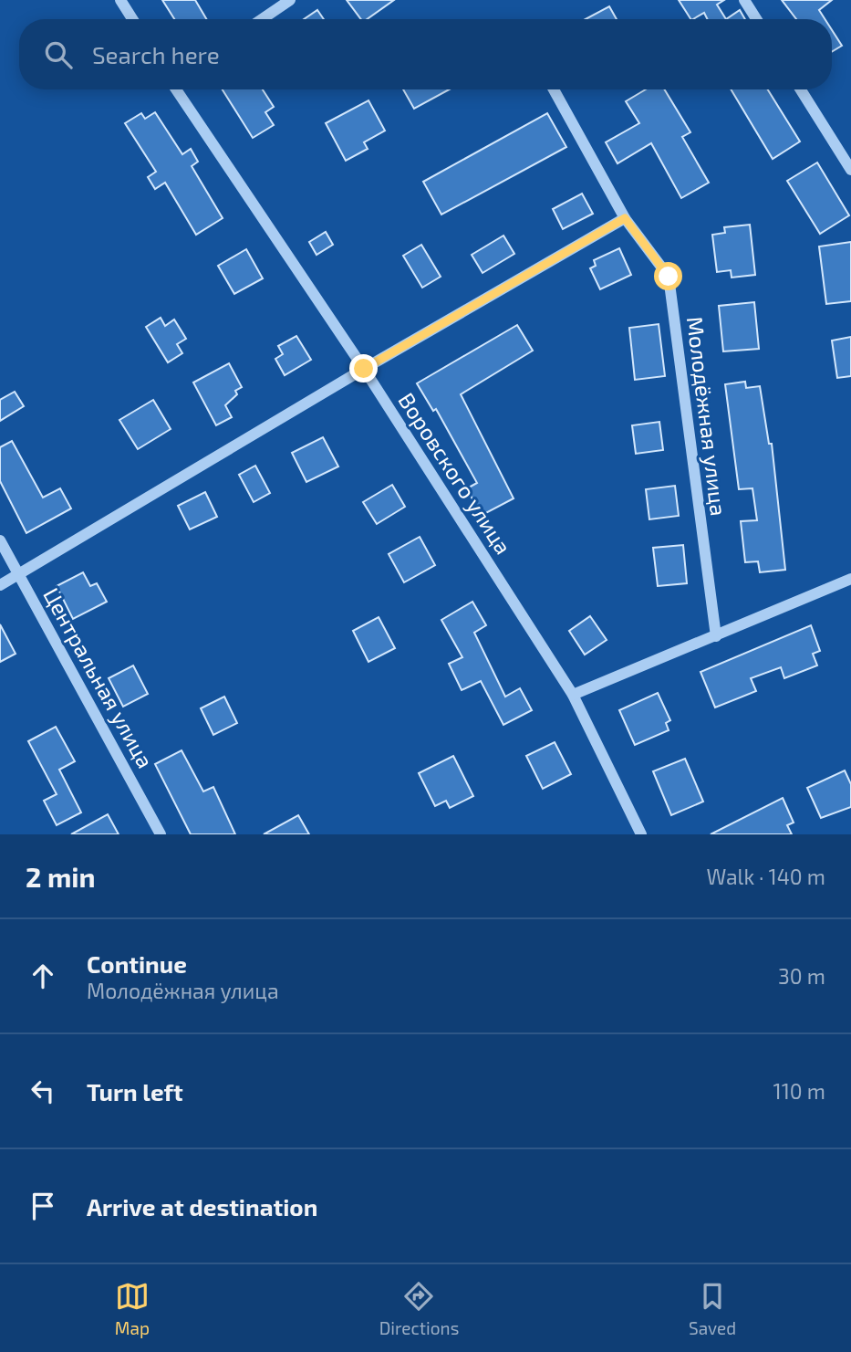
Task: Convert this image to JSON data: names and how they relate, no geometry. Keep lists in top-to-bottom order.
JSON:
{
  "streets": {
    "street": ["Молодёжная улица", "Воровского улица", "Центральная улица"]
  },
  "page": {
    "search": "Search here",
    "heading": ["2 min", "Walk · 140 m"],
    "list": [
      ["Continue", "Молодёжная улица", "30 m"],
      ["Turn left", "110 m"],
      "Arrive at destination"
    ],
    "nav": ["Map", "Directions", "Saved"]
  }
}
